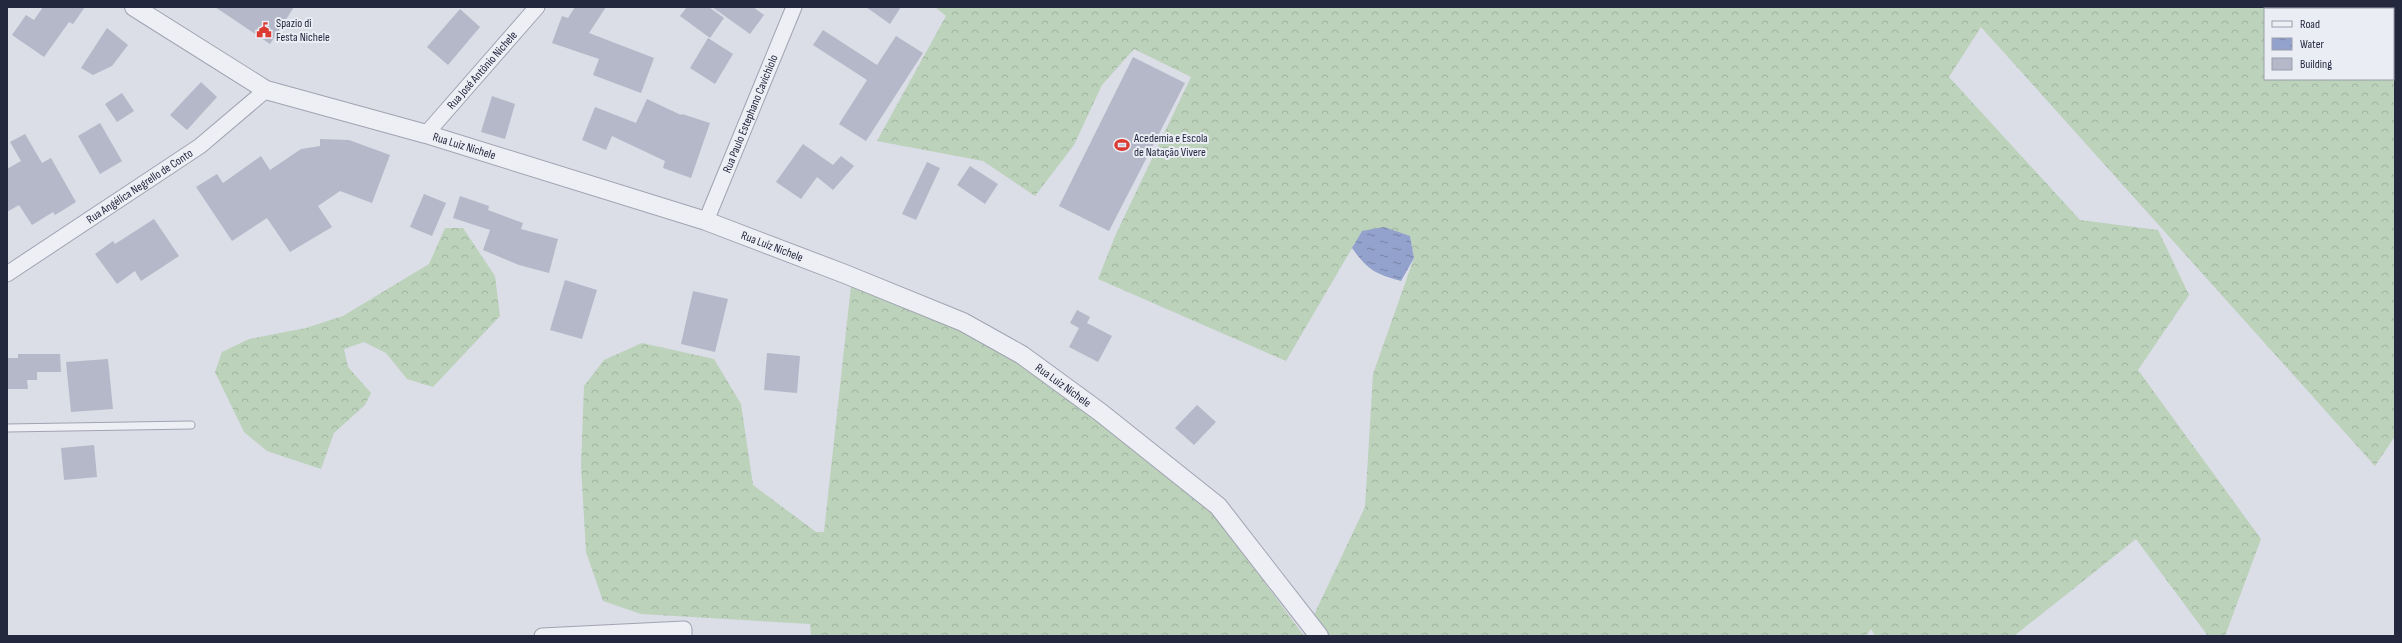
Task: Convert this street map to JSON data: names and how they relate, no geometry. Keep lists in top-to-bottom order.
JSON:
{
  "streets": {
    "street": [
      "Rua José Antônio Nichele",
      "Rua Paulo Estephano Cavichiolo",
      "Rua Luiz Nichele",
      "Rua Angélica Negrello de Conto"
    ]
  },
  "crossings": [
    ["Rua José Antônio Nichele", "Rua Luiz Nichele"],
    ["Rua Paulo Estephano Cavichiolo", "Rua Luiz Nichele"],
    ["Rua Luiz Nichele", "Rua Angélica Negrello de Conto"]
  ],
  "places": {
    "public building": ["Spazio di Festa Nichele"],
    "sports": ["Acedemia e Escola de Natação Vivere"]
  },
  "legend": ["Road", "Water", "Building"]
}
